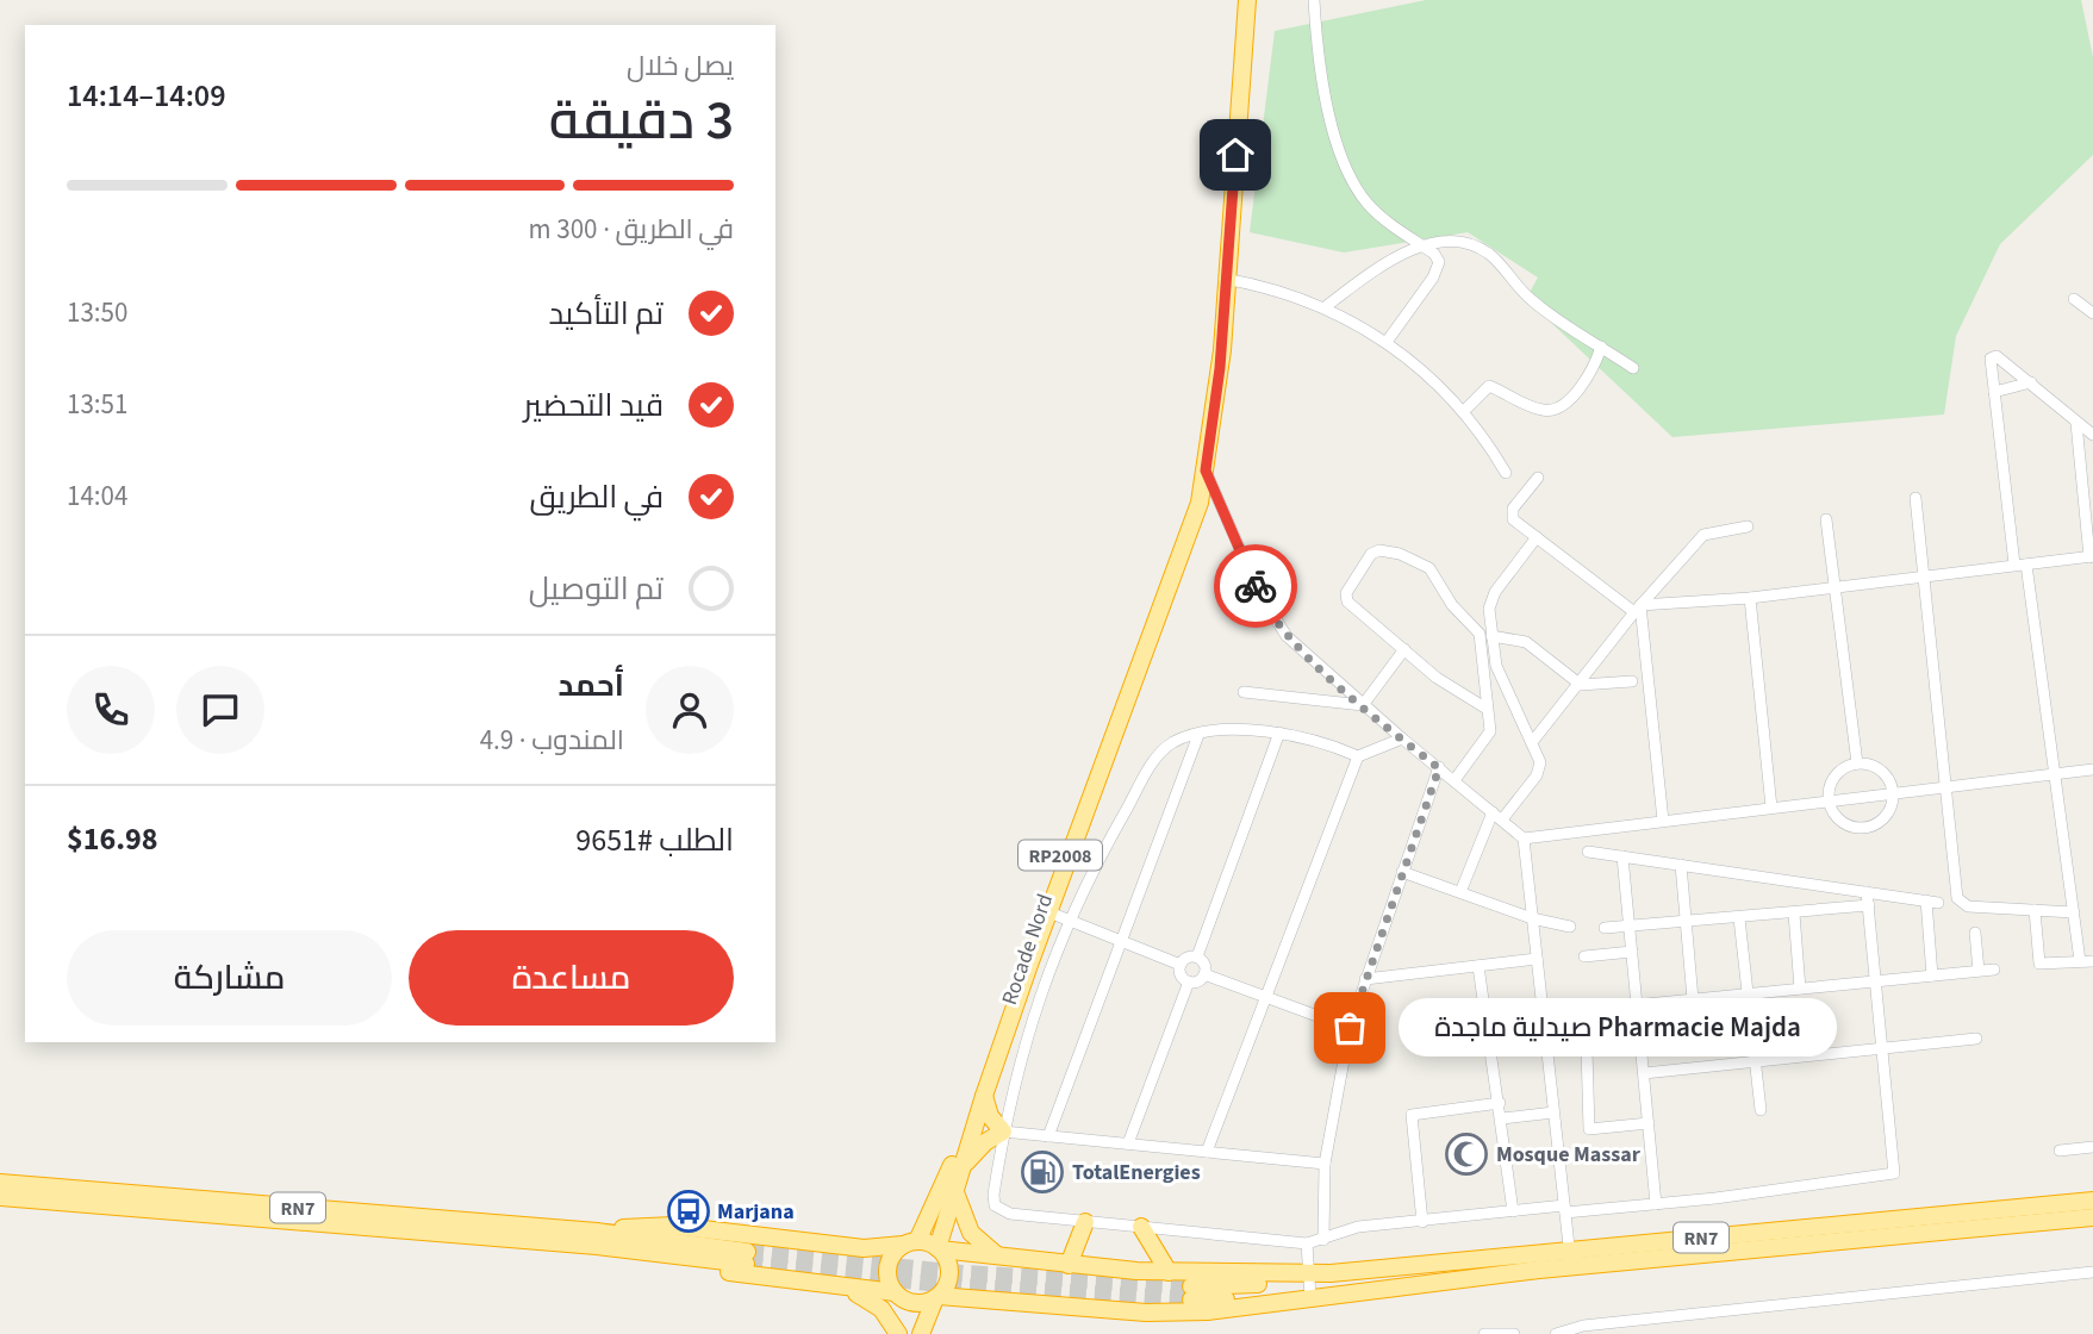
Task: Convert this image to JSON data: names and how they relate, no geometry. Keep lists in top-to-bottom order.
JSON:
{
  "streets": {
    "highway": ["RP2008", "Rocade Nord", "RN7"]
  },
  "places": {
    "other": ["Pharmacie Majda صيدلية ماجدة"],
    "mosque": ["Mosque Massar"],
    "fuel station": ["TotalEnergies"],
    "bus stop": ["Marjana"]
  },
  "page": {
    "heading": ["3 دقيقة", "يصل خلال", "14:09–14:14"],
    "panel": [
      "أحمد",
      "المندوب · 4.9",
      "الطلب #9651",
      "$16.98"
    ],
    "bar": "في الطريق · 300 m",
    "list": [
      ["تم التأكيد", "13:50"],
      ["قيد التحضير", "13:51"],
      ["في الطريق", "14:04"],
      "تم التوصيل"
    ],
    "buttons": ["مساعدة", "مشاركة"],
    "bubble": "Pharmacie Majda صيدلية ماجدة"
  }
}
